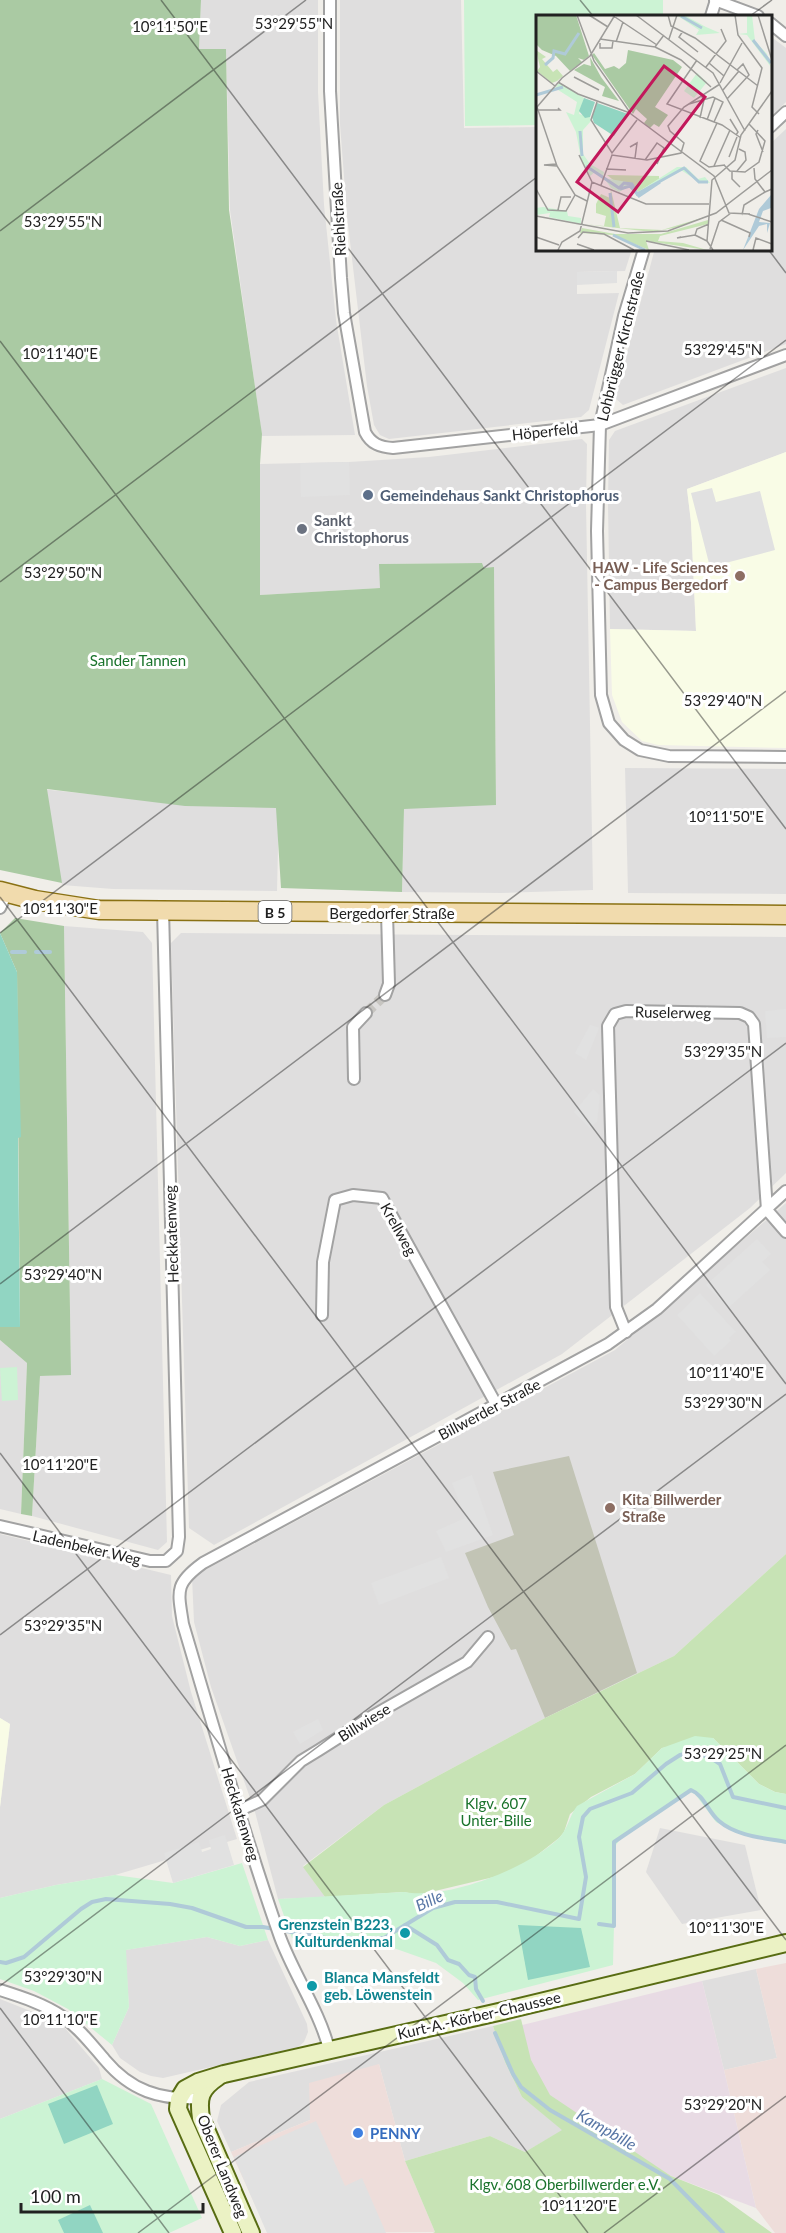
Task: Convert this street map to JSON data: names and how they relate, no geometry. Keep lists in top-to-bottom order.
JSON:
{
  "streets": {
    "main road": [
      "B 5",
      "Bergedorfer Straße",
      "Kurt-A.-Körber-Chaussee",
      "Oberer Landweg"
    ],
    "street": [
      "Riehlstraße",
      "Lohbrügger Kirchstraße",
      "Höperfeld",
      "Ruselerweg",
      "Krellweg",
      "Heckkatenweg",
      "Billwerder Straße",
      "Ladenbeker Weg",
      "Billwiese"
    ]
  },
  "crossings": [
    ["Riehlstraße", "Höperfeld"],
    ["Lohbrügger Kirchstraße", "Höperfeld"],
    ["Bergedorfer Straße", "Heckkatenweg"],
    ["Ruselerweg", "Billwerder Straße"],
    ["Krellweg", "Billwerder Straße"],
    ["Heckkatenweg", "Billwerder Straße"],
    ["Heckkatenweg", "Ladenbeker Weg"],
    ["Heckkatenweg", "Billwiese"],
    ["Heckkatenweg", "Kurt-A.-Körber-Chaussee"],
    ["Kurt-A.-Körber-Chaussee", "Oberer Landweg"]
  ],
  "water": ["Bille", "Kampbille"],
  "parks": ["Sander Tannen", "Klgv. 607 Unter-Bille", "Klgv. 608 Oberbillwerder e.V."],
  "places": [
    "Gemeindehaus Sankt Christophorus",
    "Sankt Christophorus",
    "HAW - Life Sciences - Campus Bergedorf",
    "Kita Billwerder Straße",
    "Grenzstein B223, Kulturdenkmal",
    "Blanca Mansfeldt geb. Löwenstein",
    "PENNY"
  ],
  "scale_bar": "100 m",
  "coordinates": [
    "53°29'55\"N",
    "10°11'50\"E",
    "53°29'45\"N",
    "10°11'40\"E",
    "53°29'50\"N",
    "53°29'40\"N",
    "10°11'30\"E",
    "53°29'35\"N",
    "53°29'30\"N",
    "10°11'20\"E",
    "53°29'25\"N",
    "10°11'10\"E",
    "53°29'20\"N"
  ]
}
